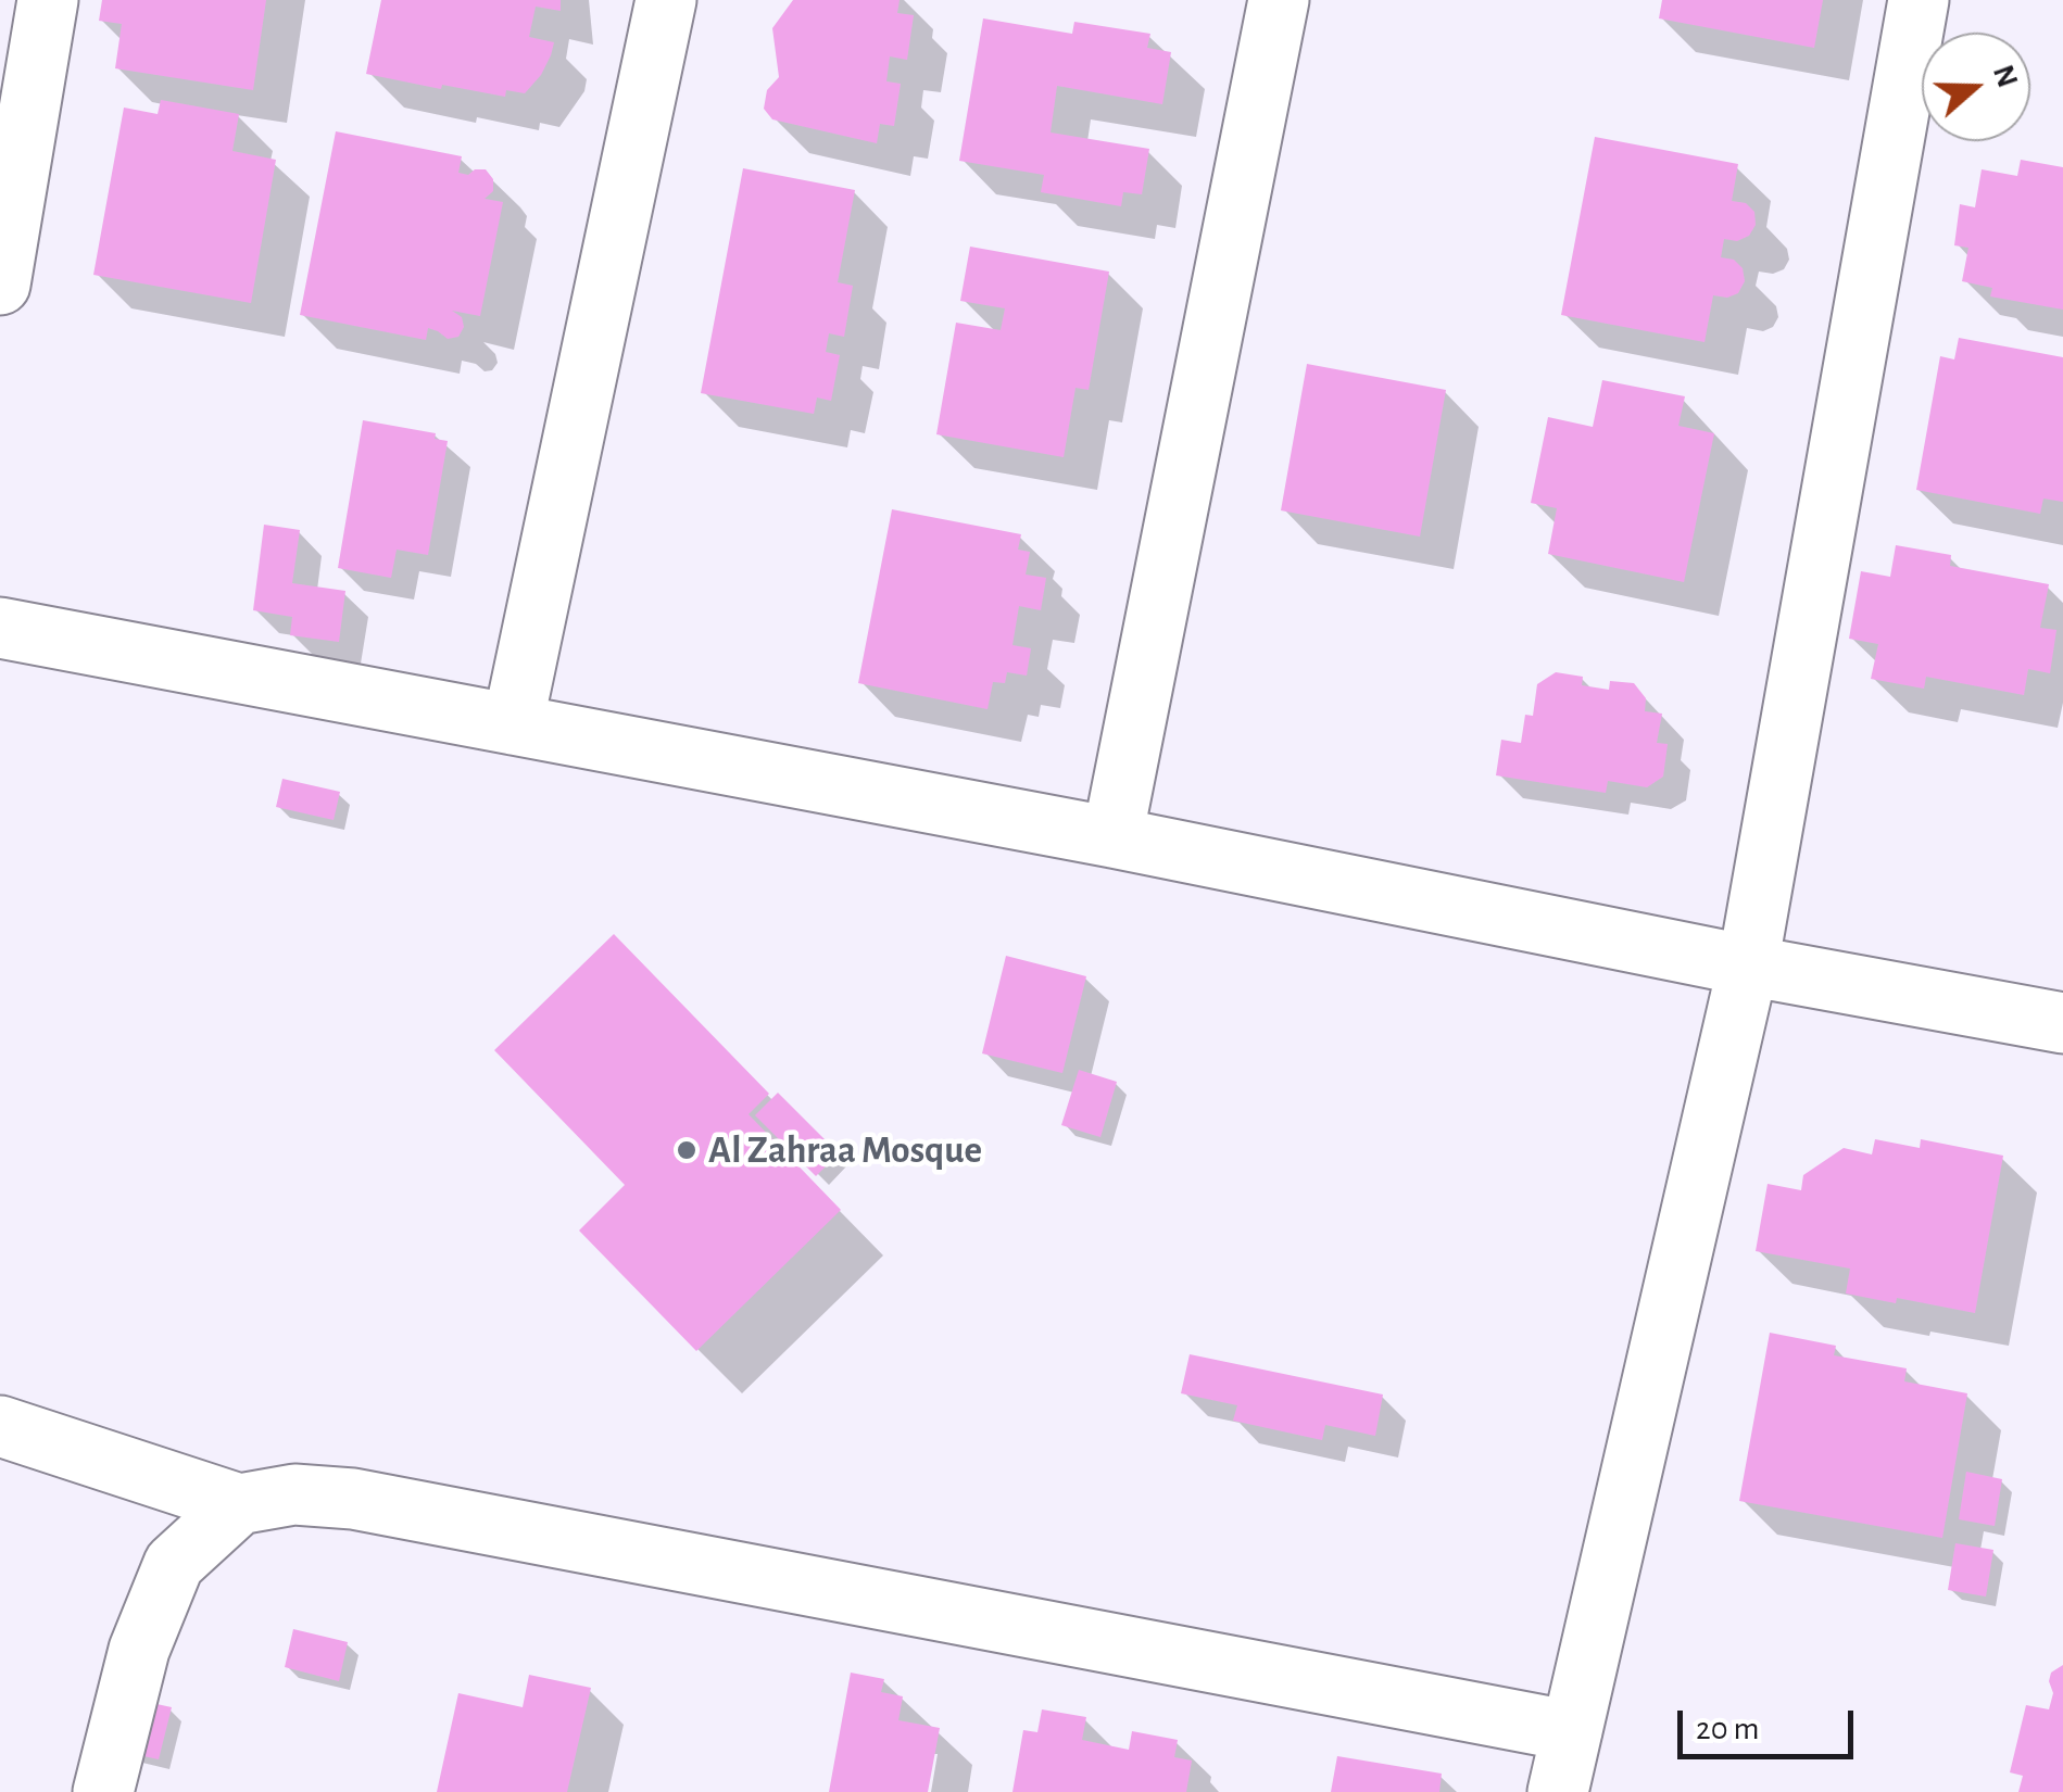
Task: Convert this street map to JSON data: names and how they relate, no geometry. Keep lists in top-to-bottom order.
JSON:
{
  "places": ["Al Zahraa Mosque"],
  "scale_bar": "20 m",
  "north": "right"
}
